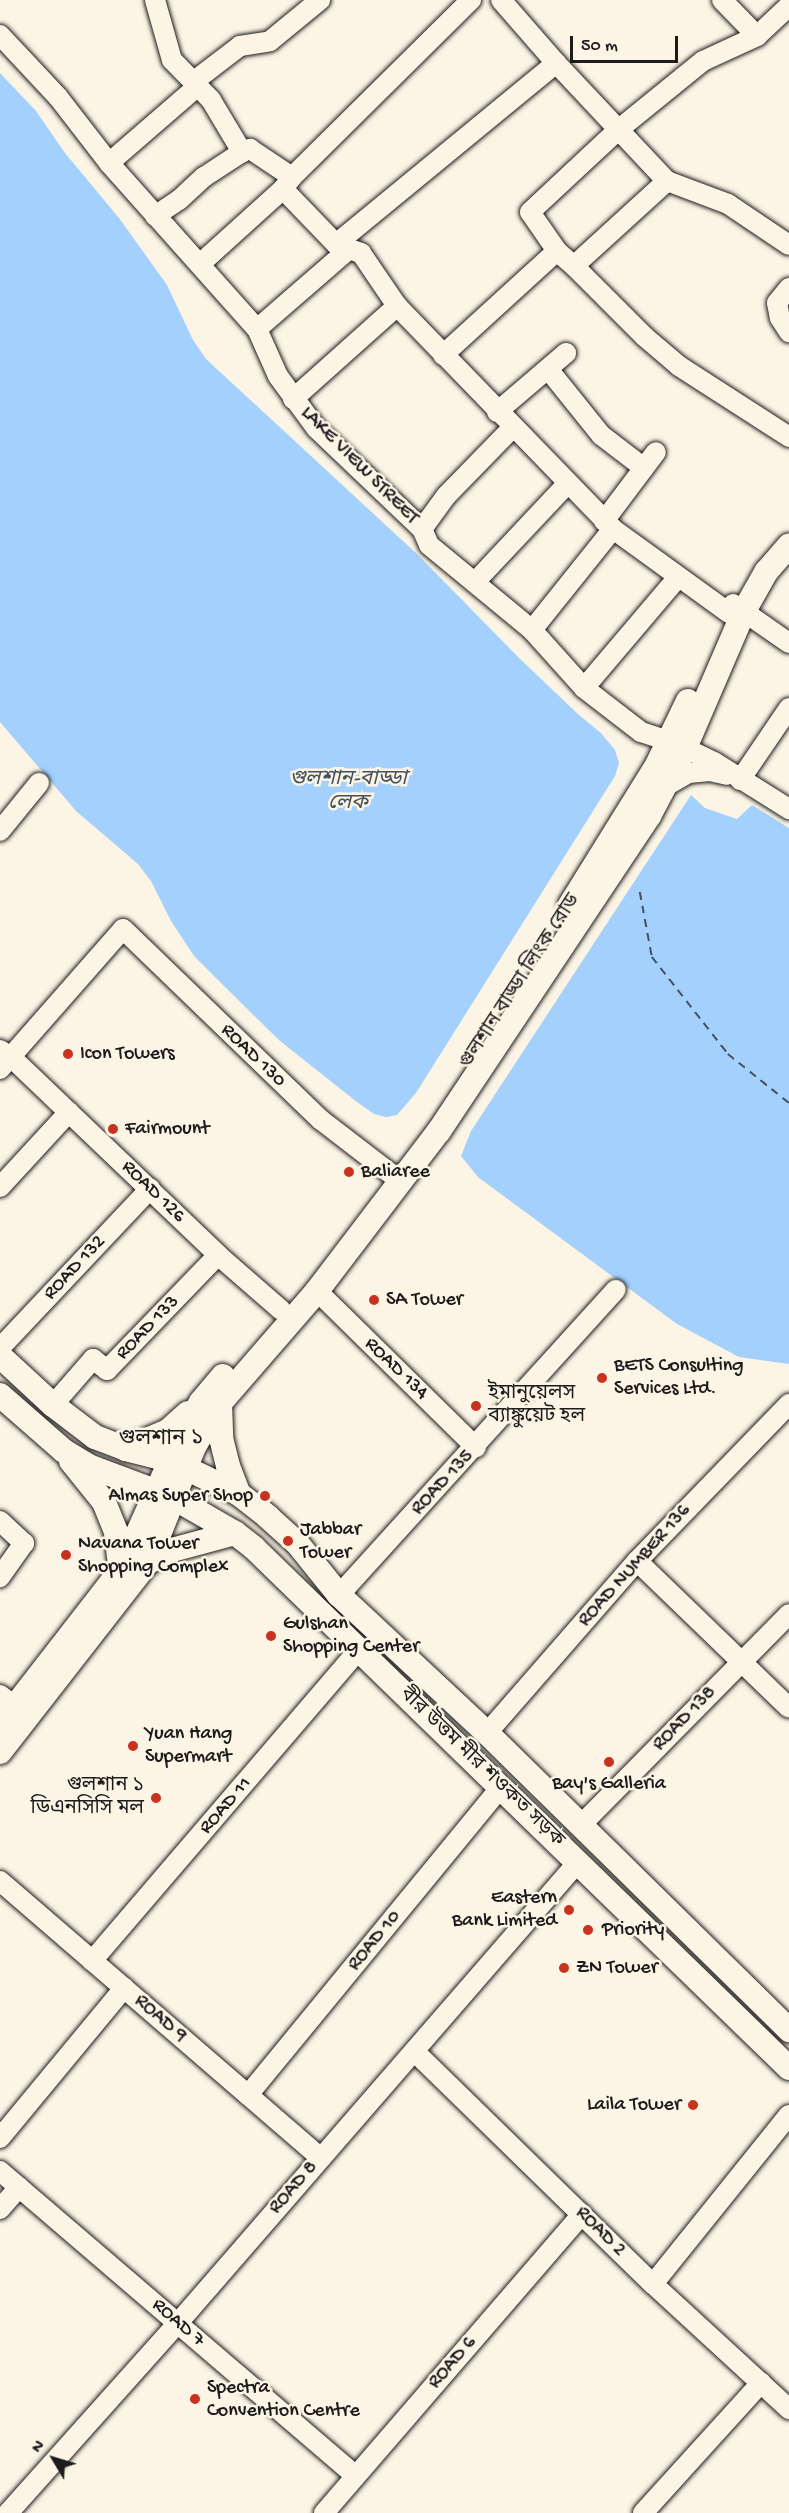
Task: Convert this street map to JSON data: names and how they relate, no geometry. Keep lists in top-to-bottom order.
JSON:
{
  "streets": {
    "main road": ["গুলশান বাড্ডা লিংক রোড", "বীর উত্তম মীর শওকত সড়ক"],
    "street": [
      "LAKE VIEW STREET",
      "ROAD 130",
      "ROAD 126",
      "ROAD 132",
      "ROAD 133",
      "ROAD 134",
      "ROAD 135",
      "ROAD NUMBER 136",
      "ROAD 138",
      "ROAD 11",
      "ROAD 10",
      "ROAD 9",
      "ROAD 8",
      "ROAD 2",
      "ROAD 7",
      "ROAD 6"
    ]
  },
  "crossings": [
    ["LAKE VIEW STREET", "গুলশান বাড্ডা লিংক রোড"],
    ["গুলশান বাড্ডা লিংক রোড", "ROAD 130"],
    ["গুলশান বাড্ডা লিংক রোড", "ROAD 126"],
    ["গুলশান বাড্ডা লিংক রোড", "ROAD 134"],
    ["ROAD 130", "ROAD 126"],
    ["ROAD 126", "ROAD 132"],
    ["ROAD 126", "ROAD 133"],
    ["ROAD 133", "বীর উত্তম মীর শওকত সড়ক"],
    ["ROAD 134", "ROAD 135"],
    ["ROAD 135", "বীর উত্তম মীর শওকত সড়ক"],
    ["ROAD NUMBER 136", "বীর উত্তম মীর শওকত সড়ক"],
    ["ROAD 138", "বীর উত্তম মীর শওকত সড়ক"],
    ["বীর উত্তম মীর শওকত সড়ক", "ROAD 11"],
    ["বীর উত্তম মীর শওকত সড়ক", "ROAD 10"],
    ["বীর উত্তম মীর শওকত সড়ক", "ROAD 8"],
    ["ROAD 11", "ROAD 9"],
    ["ROAD 10", "ROAD 9"],
    ["ROAD 9", "ROAD 8"],
    ["ROAD 8", "ROAD 2"],
    ["ROAD 8", "ROAD 7"],
    ["ROAD 2", "ROAD 6"],
    ["ROAD 7", "ROAD 6"]
  ],
  "districts": ["গুলশান ১"],
  "water": ["গুলশান-বাড্ডা লেক"],
  "places": [
    "Icon Towers",
    "Fairmount",
    "Baliaree",
    "SA Tower",
    "BETS Consulting Services Ltd.",
    "ইমানুয়েলস ব্যাঙ্কুয়েট হল",
    "Almas Super Shop",
    "Jabbar Tower",
    "Navana Tower Shopping Complex",
    "Gulshan Shopping Center",
    "Yuan Hang Supermart",
    "Bay's Galleria",
    "গুলশান ১ ডিএনসিসি মল",
    "Eastern Bank Limited",
    "Priority",
    "ZN Tower",
    "Laila Tower",
    "Spectra Convention Centre"
  ],
  "scale_bar": "50 m",
  "north": "top left"
}
